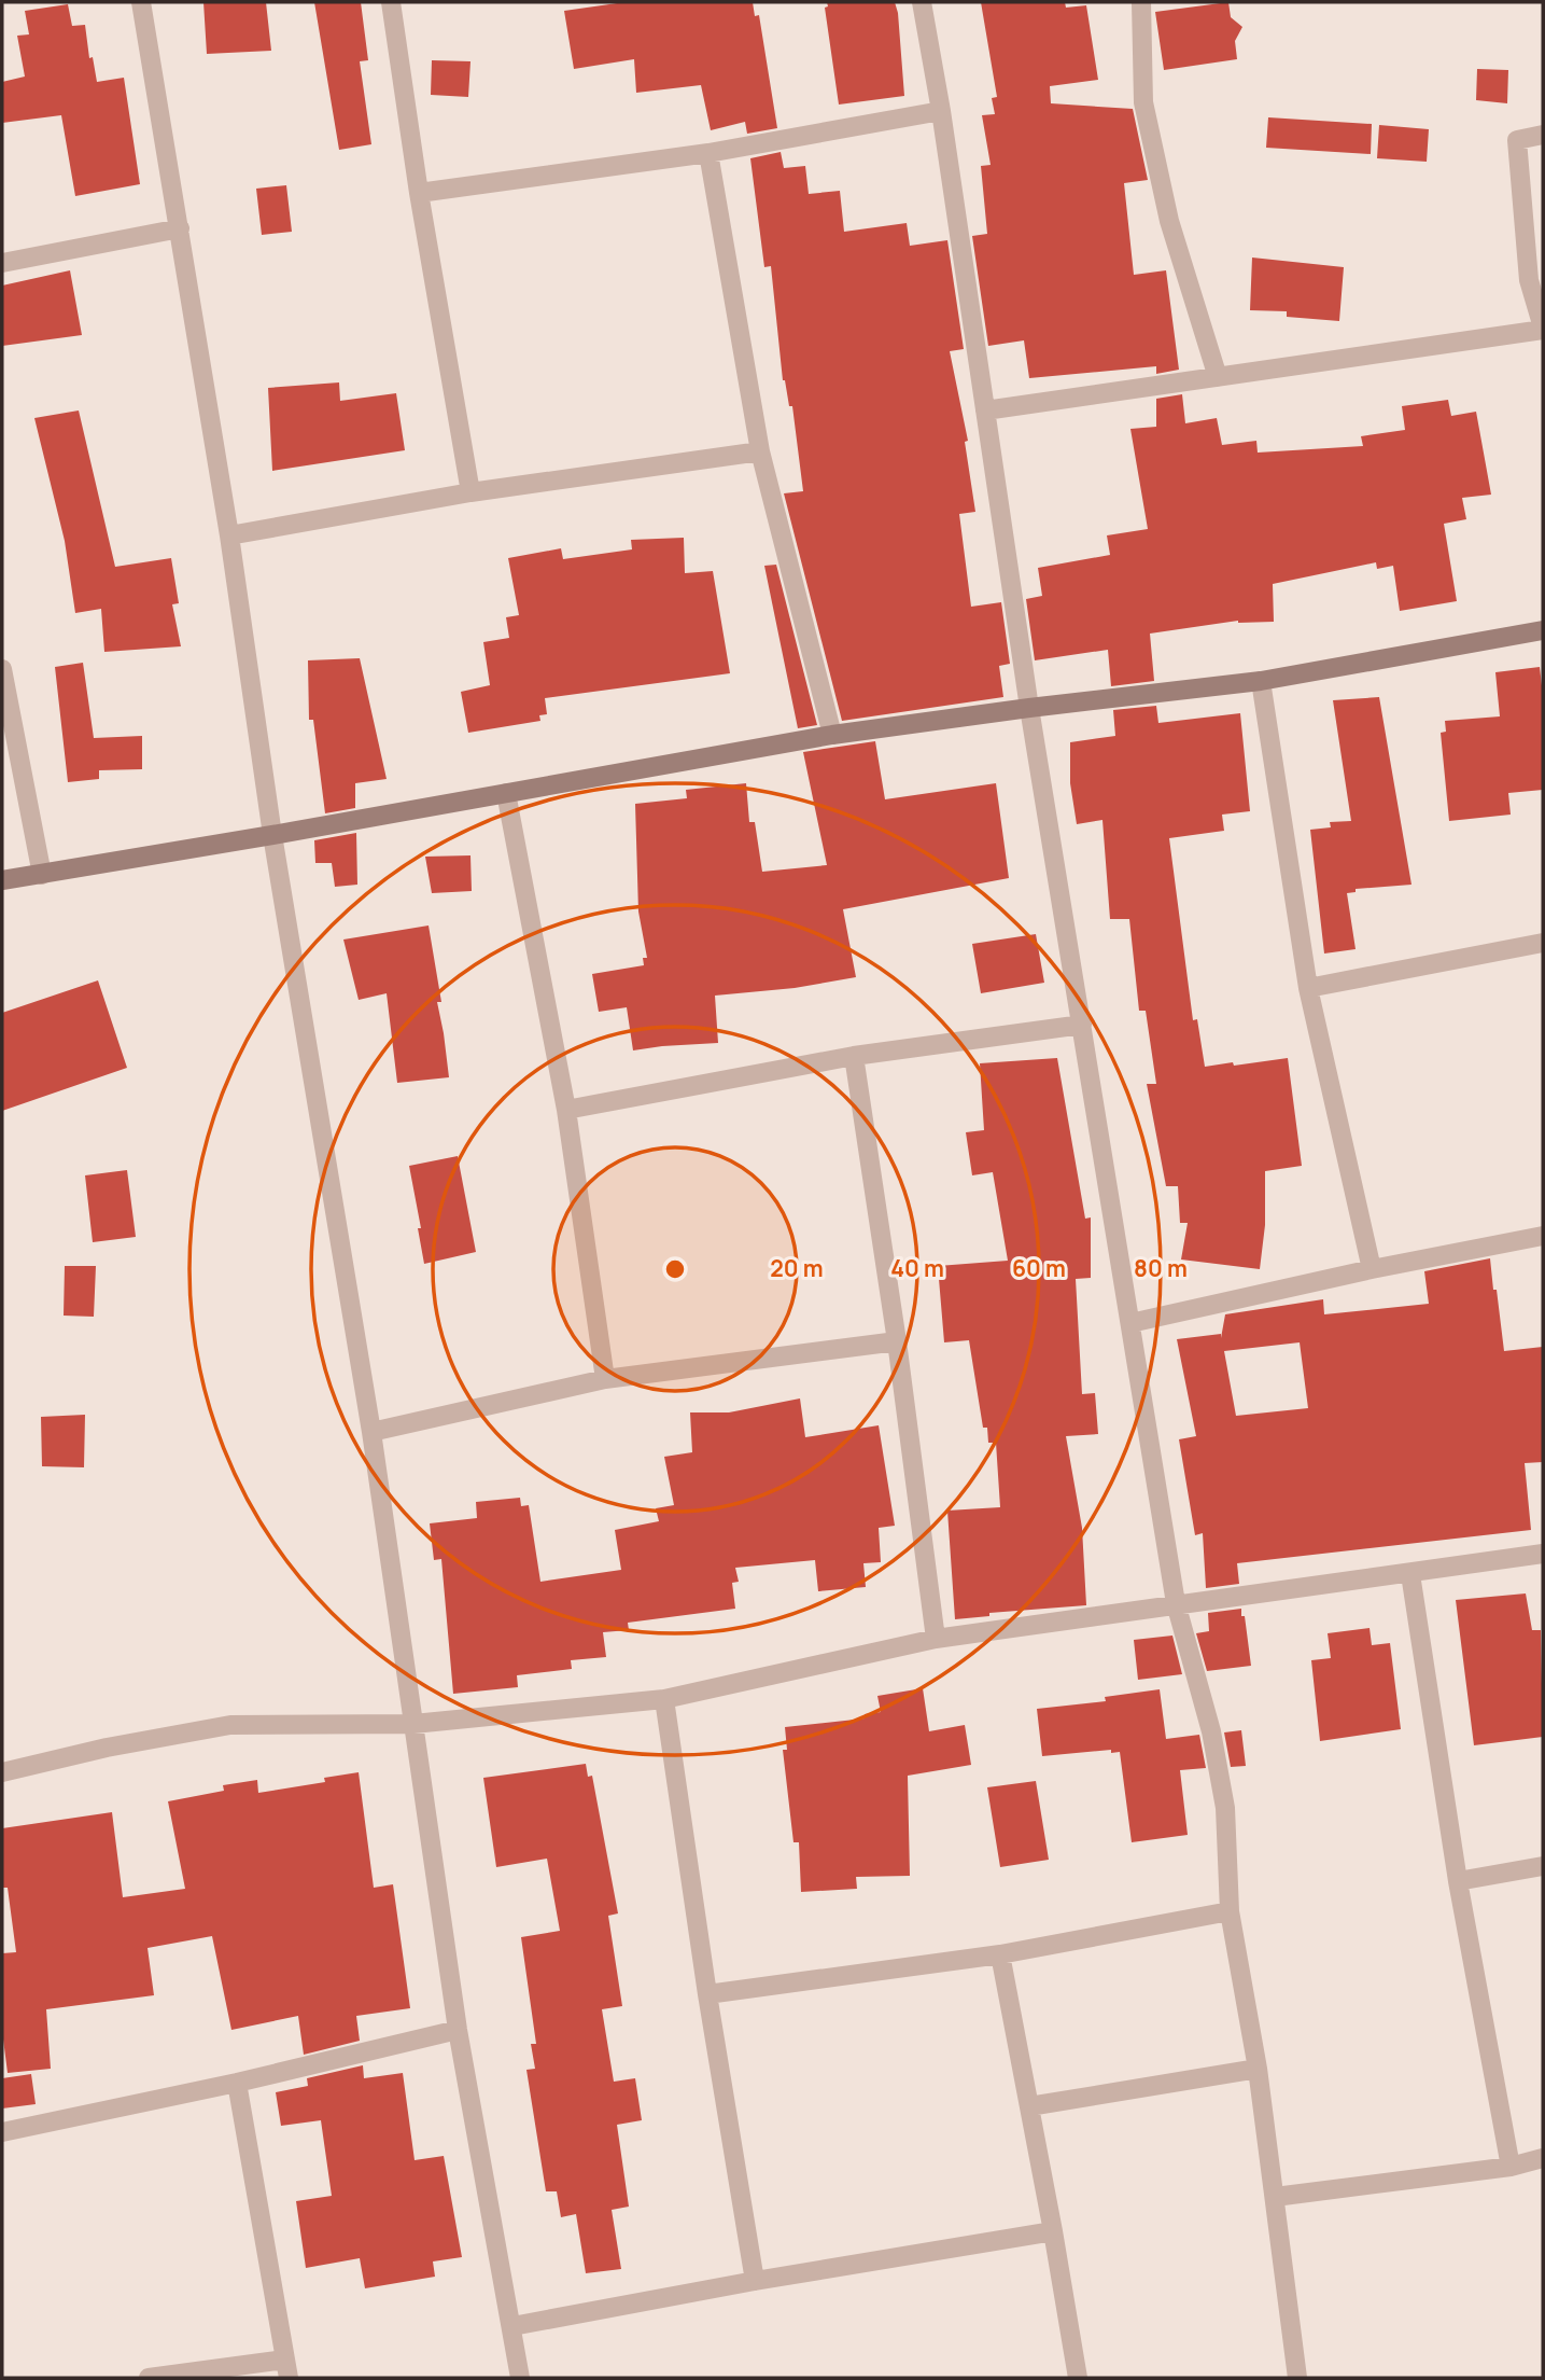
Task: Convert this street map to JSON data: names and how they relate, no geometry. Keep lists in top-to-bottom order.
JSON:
{
  "rings": [
    "20 m",
    "40 m",
    "60 m",
    "80 m"
  ]
}
